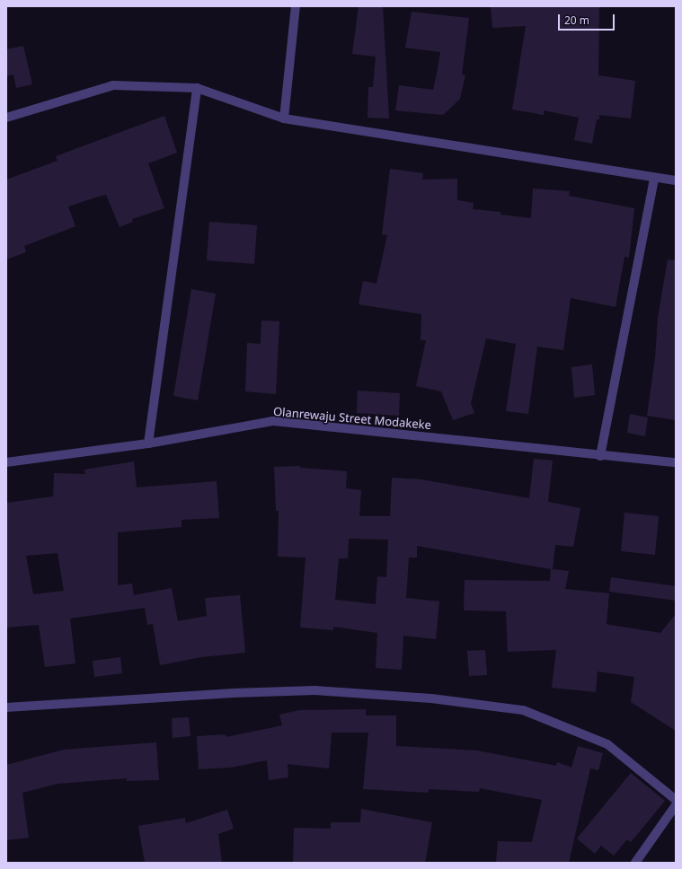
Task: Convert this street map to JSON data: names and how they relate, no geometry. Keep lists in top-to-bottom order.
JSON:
{
  "streets": {
    "street": ["Olanrewaju Street Modakeke"]
  },
  "scale_bar": "20 m"
}
